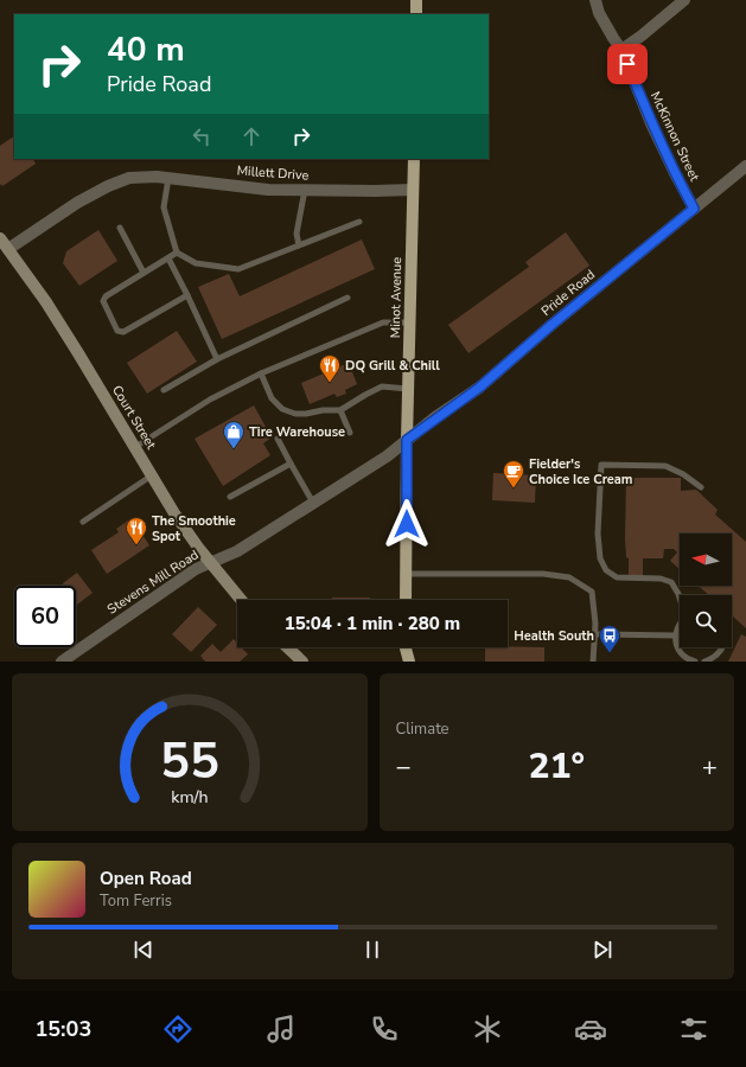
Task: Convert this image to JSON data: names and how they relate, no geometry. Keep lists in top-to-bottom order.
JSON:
{
  "streets": {
    "main road": ["Minot Avenue", "Court Street"],
    "street": [
      "McKinnon Street",
      "Millett Drive",
      "Pride Road",
      "Stevens Mill Road"
    ]
  },
  "crossings": [
    ["McKinnon Street", "Pride Road"],
    ["Millett Drive", "Minot Avenue"],
    ["Millett Drive", "Court Street"],
    ["Pride Road", "Minot Avenue"],
    ["Pride Road", "Stevens Mill Road"],
    ["Minot Avenue", "Stevens Mill Road"],
    ["Court Street", "Stevens Mill Road"]
  ],
  "places": {
    "restaurant": ["DQ Grill & Chill", "The Smoothie Spot"],
    "shop": ["Tire Warehouse"],
    "cafe": ["Fielder's Choice Ice Cream"],
    "bus stop": ["Health South"]
  },
  "north": "left",
  "page": {
    "turn": ["40 m", "Pride Road"],
    "limit": "60",
    "trip": "15:04 · 1 min · 280 m",
    "tile": "Climate",
    "heat": ["−", "21°", "+"],
    "song": ["Open Road", "Tom Ferris"],
    "tabs": "15:03",
    "gauge": ["55", "km/h"]
  }
}
